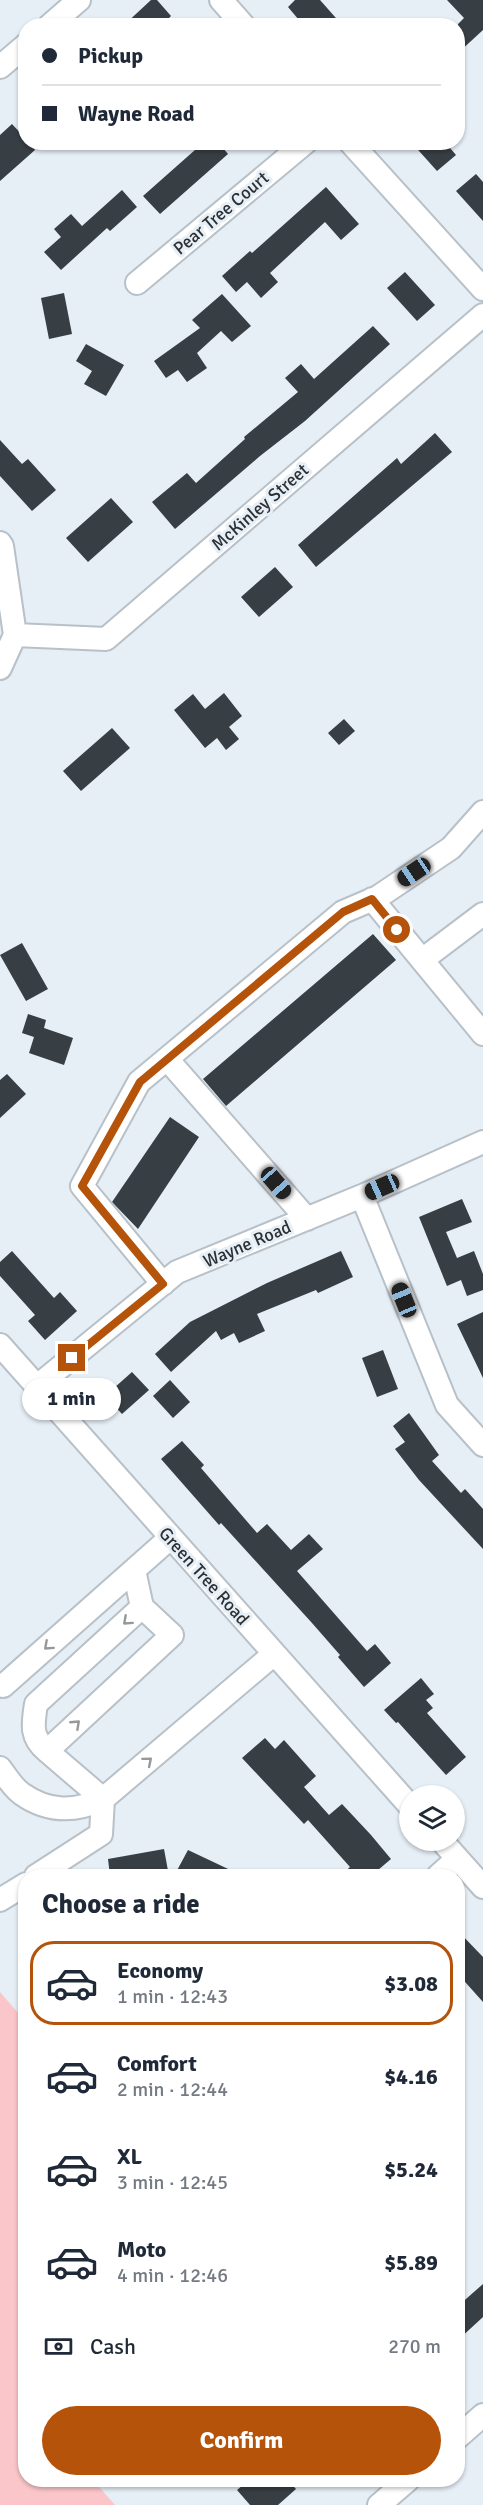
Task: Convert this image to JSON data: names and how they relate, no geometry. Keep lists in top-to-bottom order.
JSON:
{
  "streets": {
    "street": [
      "Pear Tree Court",
      "McKinley Street",
      "Wayne Road",
      "Green Tree Road"
    ]
  },
  "crossings": [
    ["Wayne Road", "Green Tree Road"]
  ],
  "page": {
    "banner": ["Pickup", "Wayne Road"],
    "bubble": "1 min",
    "heading": "Choose a ride",
    "list": [
      {
        "name": "Economy",
        "note": "1 min · 12:43",
        "value": "$3.08"
      },
      {
        "name": "Comfort",
        "note": "2 min · 12:44",
        "value": "$4.16"
      },
      {
        "name": "XL",
        "note": "3 min · 12:45",
        "value": "$5.24"
      },
      {
        "name": "Moto",
        "note": "4 min · 12:46",
        "value": "$5.89"
      }
    ],
    "pay": ["Cash", "270 m"],
    "buttons": "Confirm"
  }
}
